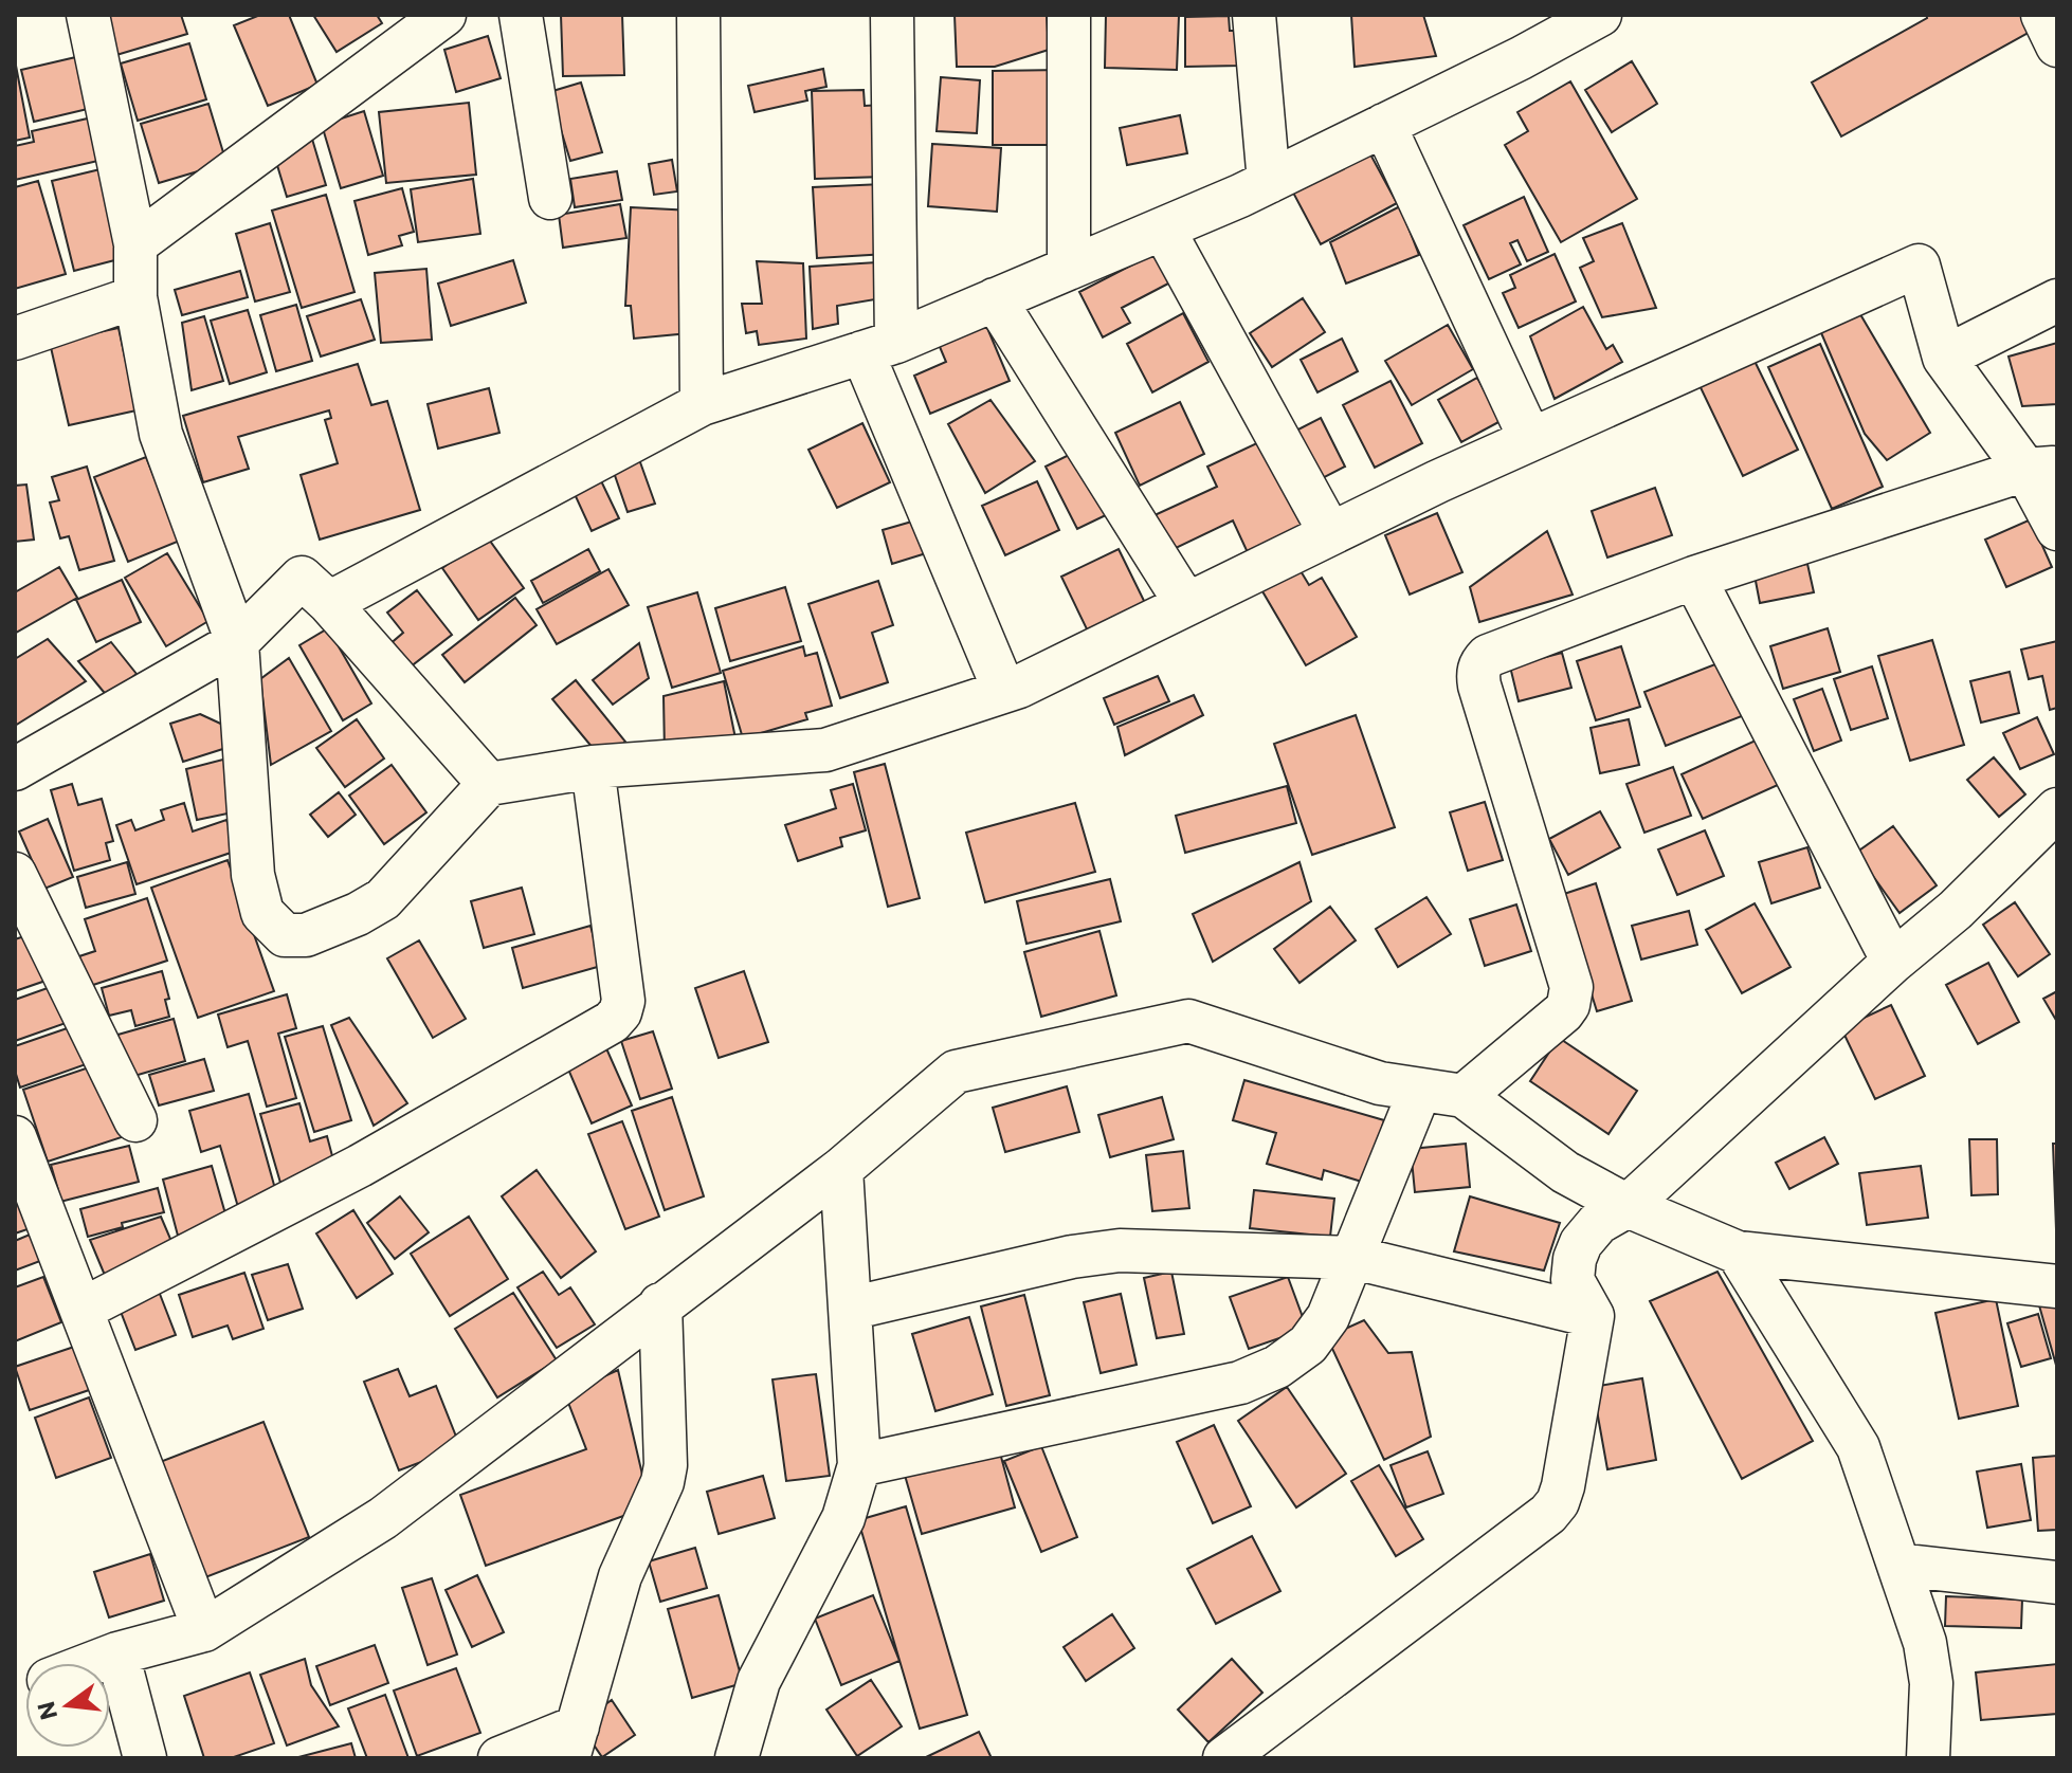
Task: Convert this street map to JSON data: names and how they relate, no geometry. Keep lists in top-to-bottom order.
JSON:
{
  "north": "left"
}
